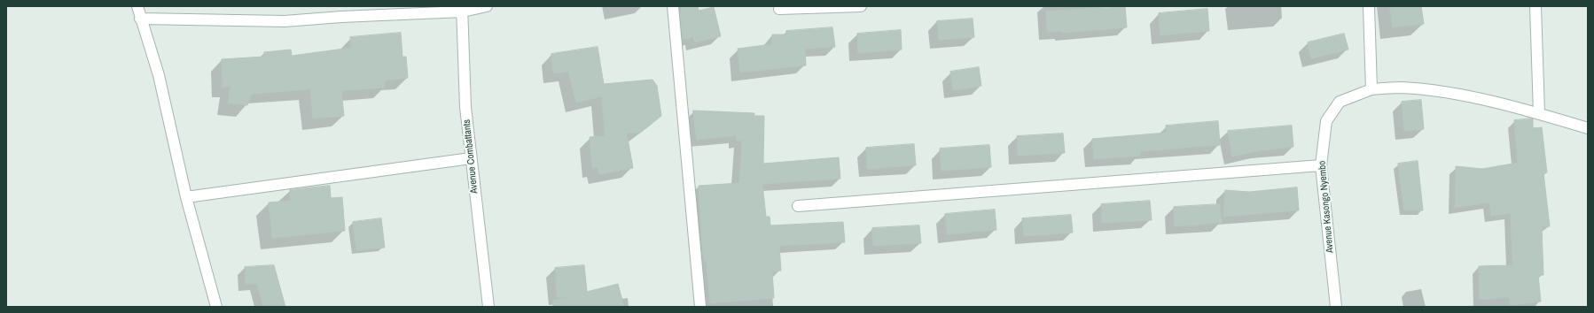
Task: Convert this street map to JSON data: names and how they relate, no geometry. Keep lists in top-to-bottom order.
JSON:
{
  "streets": {
    "street": ["Avenue Combattants", "Avenue Kasongo Nyembo"]
  }
}
